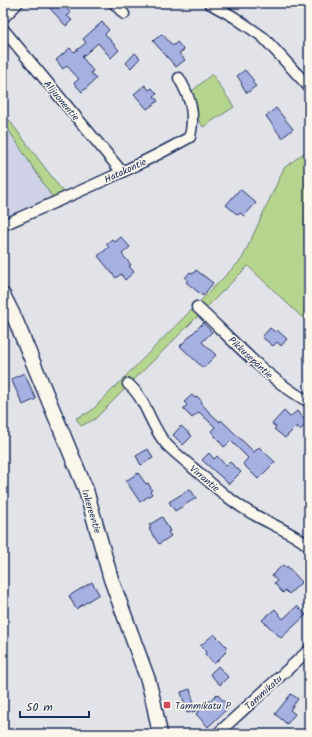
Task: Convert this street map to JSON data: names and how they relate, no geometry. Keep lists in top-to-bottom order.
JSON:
{
  "streets": {
    "street": [
      "Alijuonentie",
      "Hatakontie",
      "Pikkusepäntie",
      "Virrantie",
      "Inkereentie",
      "Tammikatu"
    ]
  },
  "crossings": [
    ["Alijuonentie", "Hatakontie"]
  ],
  "places": {
    "transit": ["Tammikatu P"]
  },
  "scale_bar": "50 m"
}
